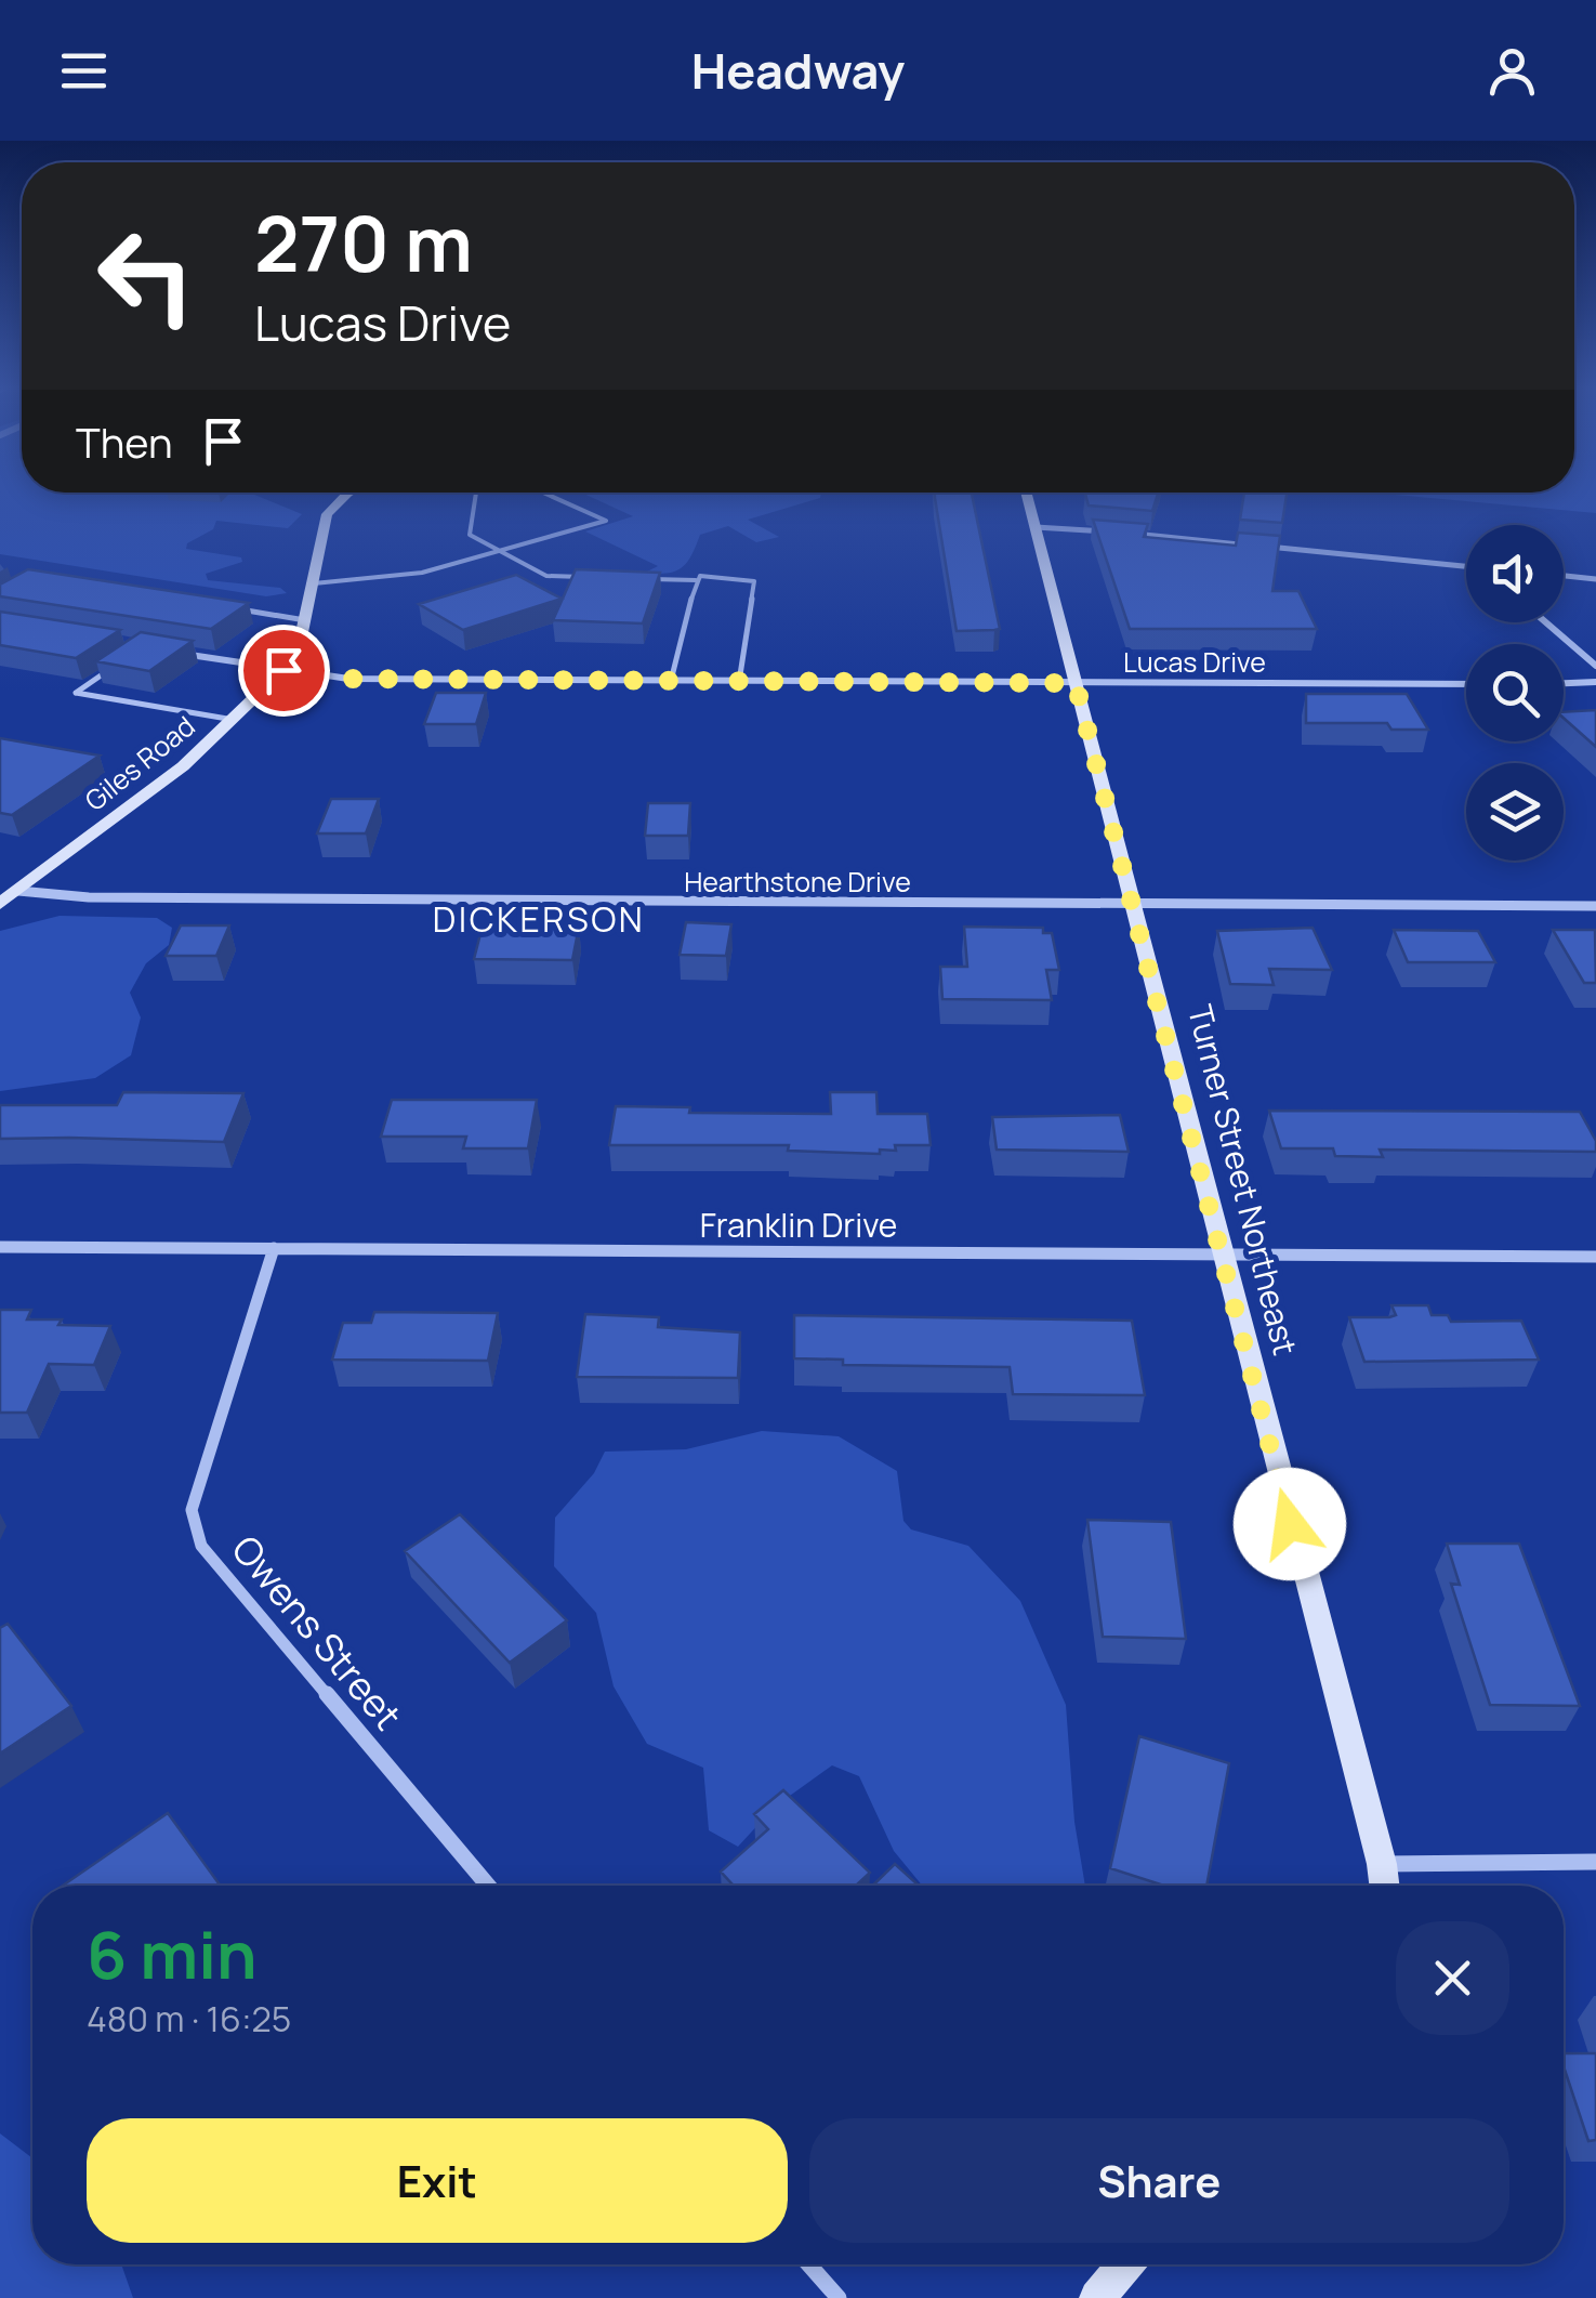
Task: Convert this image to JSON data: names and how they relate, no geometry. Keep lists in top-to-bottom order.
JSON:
{
  "streets": {
    "street": [
      "Lucas Drive",
      "Giles Road",
      "Hearthstone Drive",
      "Turner Street Northeast",
      "Franklin Drive",
      "Owens Street"
    ]
  },
  "crossings": [
    ["Lucas Drive", "Giles Road"],
    ["Lucas Drive", "Turner Street Northeast"],
    ["Giles Road", "Hearthstone Drive"],
    ["Hearthstone Drive", "Turner Street Northeast"],
    ["Turner Street Northeast", "Franklin Drive"],
    ["Franklin Drive", "Owens Street"]
  ],
  "districts": ["DICKERSON"],
  "page": {
    "header": "Headway",
    "turn": ["270 m", "Lucas Drive"],
    "then": "Then",
    "heading": ["6 min", "480 m · 16:25"],
    "buttons": ["Exit", "Share"]
  }
}
